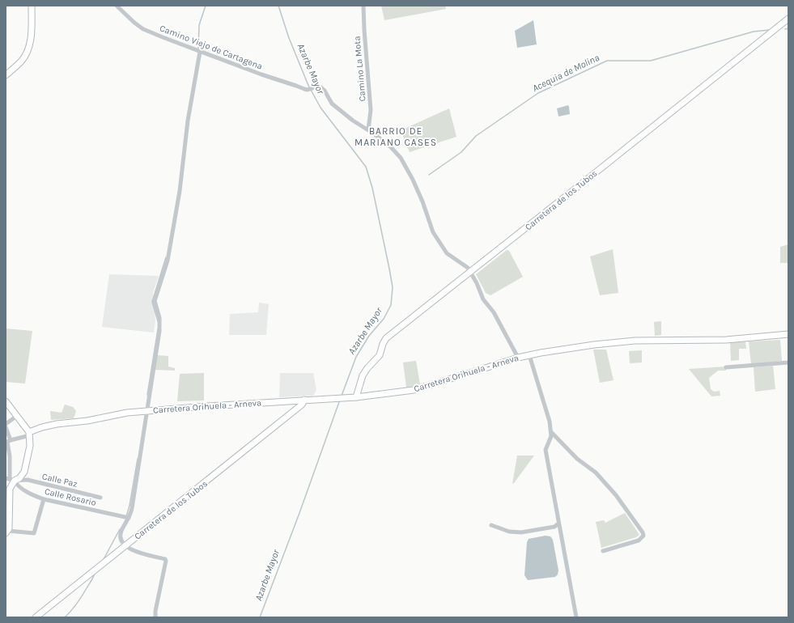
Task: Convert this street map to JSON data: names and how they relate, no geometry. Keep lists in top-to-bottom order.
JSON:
{
  "streets": {
    "main road": ["Carretera de los Tubos", "Carretera Orihuela - Arneva"],
    "street": [
      "Camino Viejo de Cartagena",
      "Camino La Mota",
      "Calle Paz",
      "Calle Rosario"
    ]
  },
  "crossings": [
    ["Camino Viejo de Cartagena", "Camino La Mota"],
    ["Carretera de los Tubos", "Carretera Orihuela - Arneva"],
    ["Calle Paz", "Calle Rosario"]
  ],
  "districts": ["BARRIO DE MARIANO CASES"],
  "water": ["Azarbe Mayor", "Acequia de Molina"]
}
